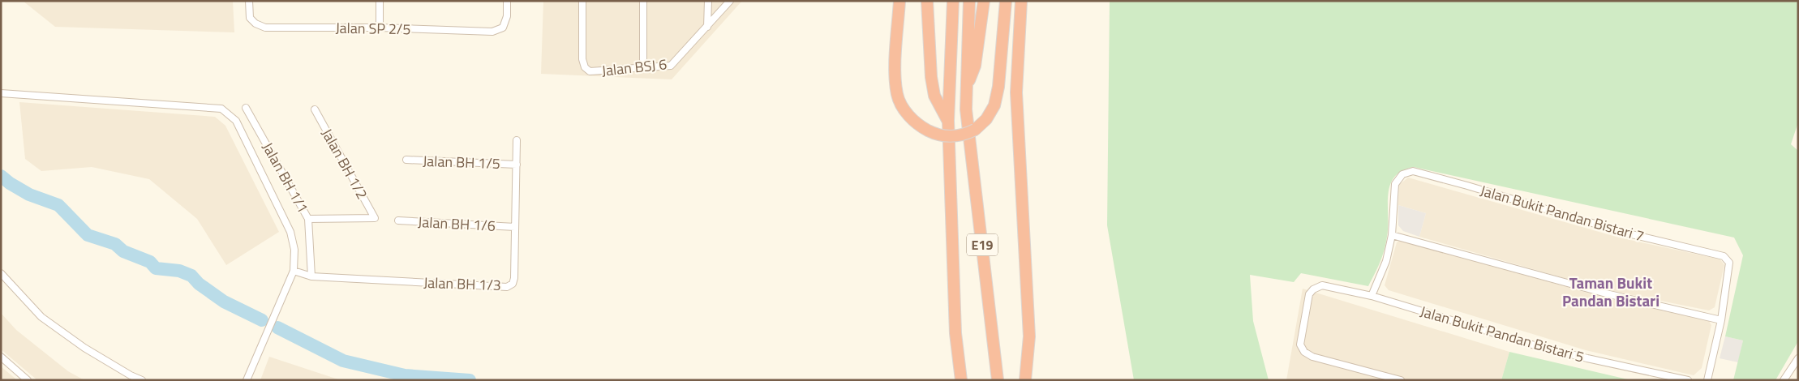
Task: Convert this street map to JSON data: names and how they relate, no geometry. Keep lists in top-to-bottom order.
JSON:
{
  "streets": {
    "highway": ["E19"],
    "street": [
      "Jalan SP 2/5",
      "Jalan BSJ 6",
      "Jalan BH 1/5",
      "Jalan BH 1/2",
      "Jalan BH 1/1",
      "Jalan Bukit Pandan Bistari 7",
      "Jalan BH 1/6",
      "Jalan BH 1/3",
      "Jalan Bukit Pandan Bistari 5"
    ]
  },
  "crossings": [
    ["Jalan BH 1/5", "Jalan BH 1/3"],
    ["Jalan BH 1/2", "Jalan BH 1/1"],
    ["Jalan BH 1/1", "Jalan BH 1/3"],
    ["Jalan Bukit Pandan Bistari 7", "Jalan Bukit Pandan Bistari 5"],
    ["Jalan BH 1/6", "Jalan BH 1/3"]
  ],
  "districts": ["Taman Bukit Pandan Bistari"]
}
